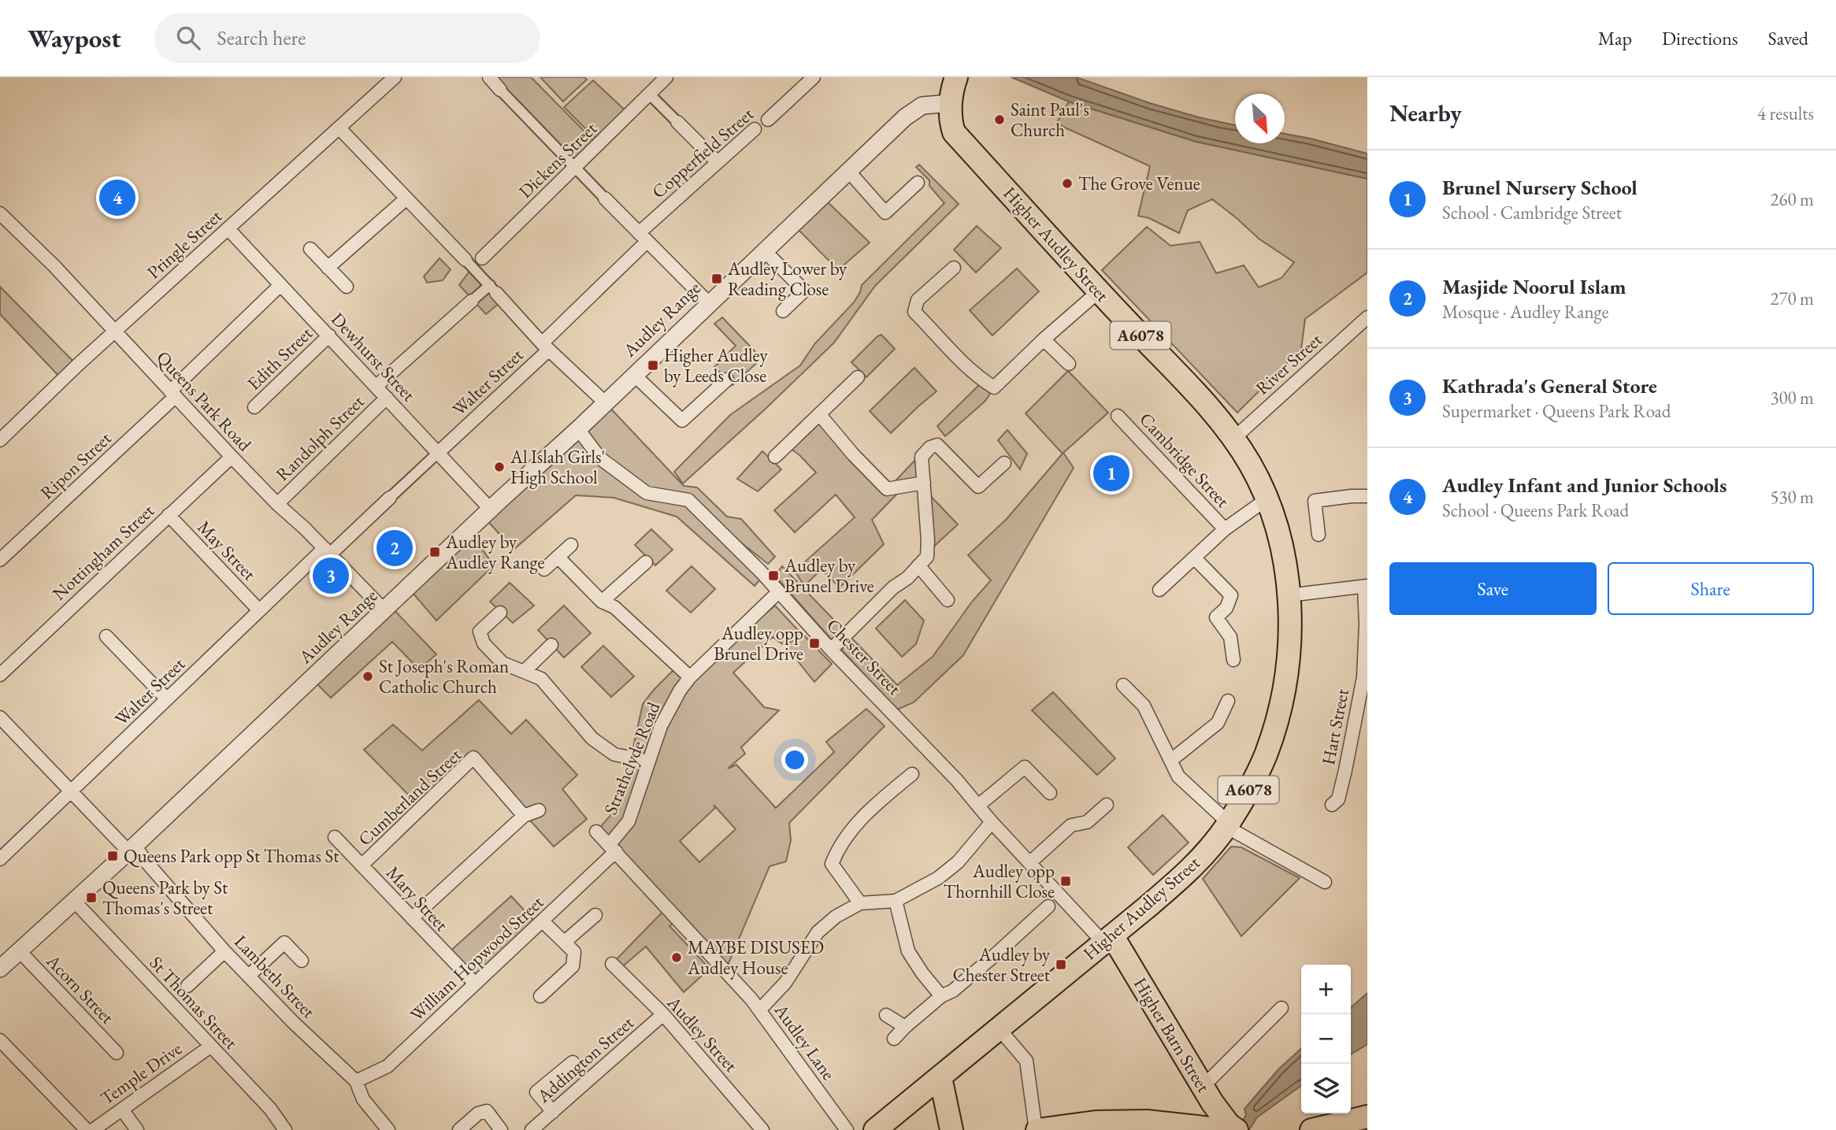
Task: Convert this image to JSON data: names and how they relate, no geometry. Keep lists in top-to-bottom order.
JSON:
{
  "streets": {
    "highway": ["Higher Audley Street", "A6078", "Higher Barn Street"],
    "street": [
      "Copperfield Street",
      "Dickens Street",
      "Pringle Street",
      "Audley Range",
      "Dewhurst Street",
      "Edith Street",
      "River Street",
      "Walter Street",
      "Queens Park Road",
      "Randolph Street",
      "Cambridge Street",
      "Ripon Street",
      "May Street",
      "Nottingham Street",
      "Chester Street",
      "Hart Street",
      "Strathclyde Road",
      "Cumberland Street",
      "Mary Street",
      "William Hopwood Street",
      "Lambeth Street",
      "Acorn Street",
      "St Thomas Street",
      "Audley Street",
      "Audley Lane",
      "Addington Street",
      "Temple Drive"
    ]
  },
  "crossings": [
    ["Copperfield Street", "Walter Street"],
    ["Pringle Street", "Dewhurst Street"],
    ["Pringle Street", "Queens Park Road"],
    ["Higher Audley Street", "Audley Range"],
    ["Higher Audley Street", "A6078"],
    ["Higher Audley Street", "River Street"],
    ["Higher Audley Street", "Chester Street"],
    ["Higher Audley Street", "Higher Barn Street"],
    ["Audley Range", "A6078"],
    ["Audley Range", "Dewhurst Street"],
    ["Audley Range", "Queens Park Road"],
    ["Audley Range", "Chester Street"],
    ["Audley Range", "Lambeth Street"],
    ["Audley Range", "Acorn Street"],
    ["Audley Range", "St Thomas Street"],
    ["Dewhurst Street", "Edith Street"],
    ["Dewhurst Street", "Walter Street"],
    ["Dewhurst Street", "Randolph Street"],
    ["Dewhurst Street", "Ripon Street"],
    ["Walter Street", "Queens Park Road"],
    ["Walter Street", "May Street"],
    ["Walter Street", "Lambeth Street"],
    ["Queens Park Road", "Randolph Street"],
    ["Queens Park Road", "Ripon Street"],
    ["Queens Park Road", "Nottingham Street"],
    ["May Street", "Nottingham Street"],
    ["Chester Street", "Strathclyde Road"],
    ["Chester Street", "Higher Barn Street"],
    ["Strathclyde Road", "William Hopwood Street"],
    ["Strathclyde Road", "Audley Lane"],
    ["Cumberland Street", "Mary Street"],
    ["Mary Street", "William Hopwood Street"],
    ["William Hopwood Street", "Lambeth Street"],
    ["William Hopwood Street", "Audley Lane"],
    ["St Thomas Street", "Temple Drive"],
    ["Audley Street", "Addington Street"]
  ],
  "places": {
    "other": [
      "Saint Paul's Church",
      "The Grove Venue",
      "Al Islah Girls' High School",
      "St Joseph's Roman Catholic Church",
      "MAYBE DISUSED Audley House"
    ],
    "transit": [
      "Audley Lower by Reading Close",
      "Higher Audley by Leeds Close",
      "Audley by Audley Range",
      "Audley by Brunel Drive",
      "Audley opp Brunel Drive",
      "Queens Park opp St Thomas St",
      "Audley opp Thornhill Close",
      "Queens Park by St Thomas's Street",
      "Audley by Chester Street"
    ]
  },
  "north": "bottom right",
  "page": {
    "header": "Waypost",
    "search": "Search here",
    "nav": ["Map", "Directions", "Saved"],
    "heading": ["Nearby", "4 results"],
    "list": [
      {
        "mark": "1",
        "name": "Brunel Nursery School",
        "note": "School · Cambridge Street",
        "value": "260 m"
      },
      {
        "mark": "2",
        "name": "Masjide Noorul Islam",
        "note": "Mosque · Audley Range",
        "value": "270 m"
      },
      {
        "mark": "3",
        "name": "Kathrada's General Store",
        "note": "Supermarket · Queens Park Road",
        "value": "300 m"
      },
      {
        "mark": "4",
        "name": "Audley Infant and Junior Schools",
        "note": "School · Queens Park Road",
        "value": "530 m"
      }
    ],
    "pins": [
      "4",
      "1",
      "2",
      "3"
    ],
    "buttons": ["Save", "Share"],
    "map_buttons": ["+", "−"]
  }
}
